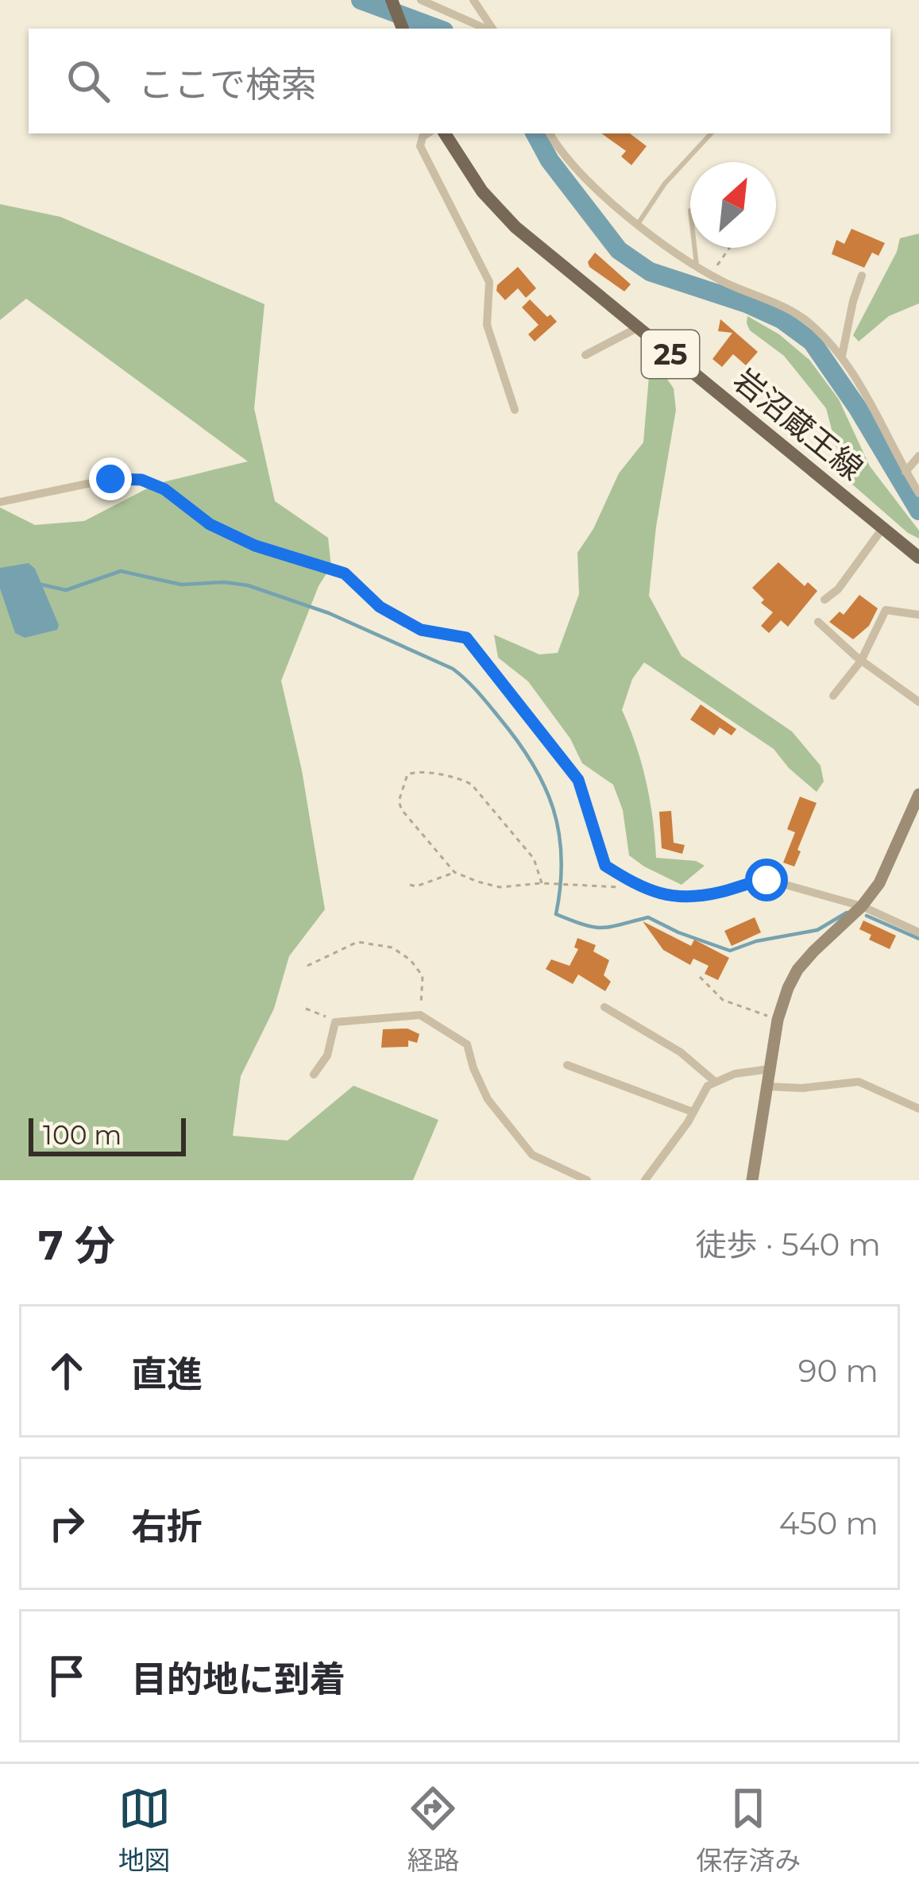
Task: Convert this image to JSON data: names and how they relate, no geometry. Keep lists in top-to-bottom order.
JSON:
{
  "streets": {
    "main road": ["25", "岩沼蔵王線"]
  },
  "scale_bar": "100 m",
  "north": "top right",
  "page": {
    "search": "ここで検索",
    "scale": "100 m",
    "heading": ["7 分", "徒歩 · 540 m"],
    "list": [
      ["直進", "90 m"],
      ["右折", "450 m"],
      "目的地に到着"
    ],
    "nav": ["地図", "経路", "保存済み"]
  }
}
